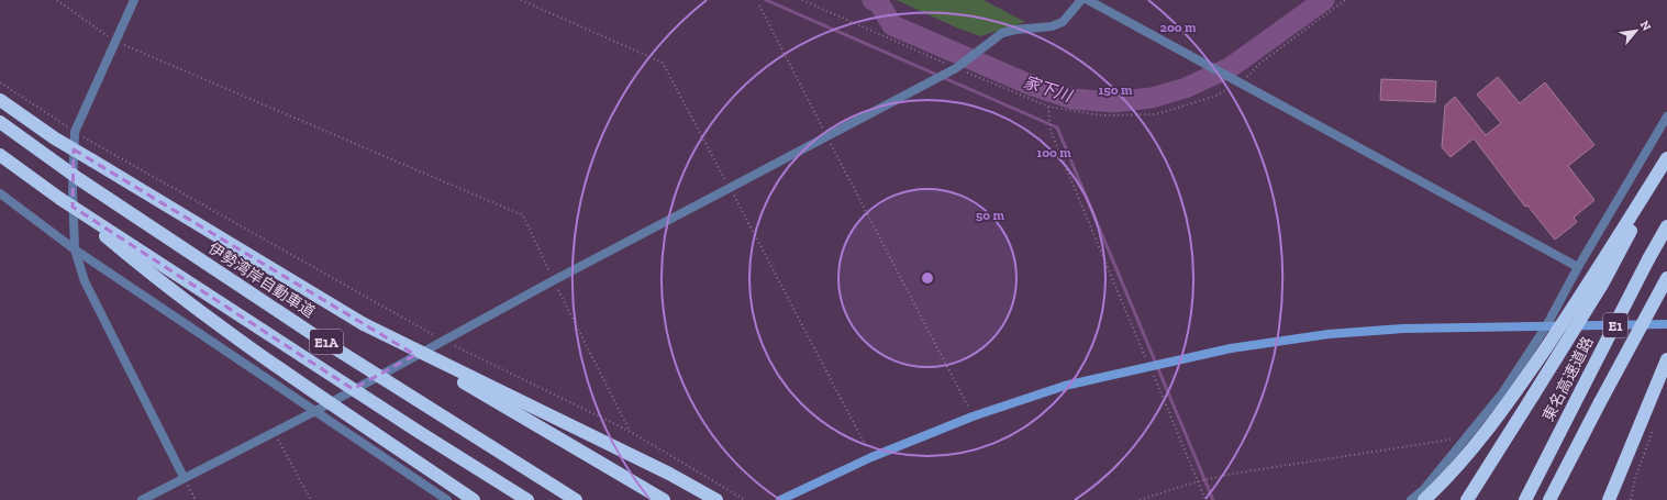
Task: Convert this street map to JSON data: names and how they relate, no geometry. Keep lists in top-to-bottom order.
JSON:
{
  "streets": {
    "highway": [
      "伊勢湾岸自動車道",
      "E1",
      "E1A",
      "東名高速道路"
    ]
  },
  "water": ["家下川"],
  "north": "top right",
  "rings": [
    "200 m",
    "150 m",
    "100 m",
    "50 m"
  ]
}
